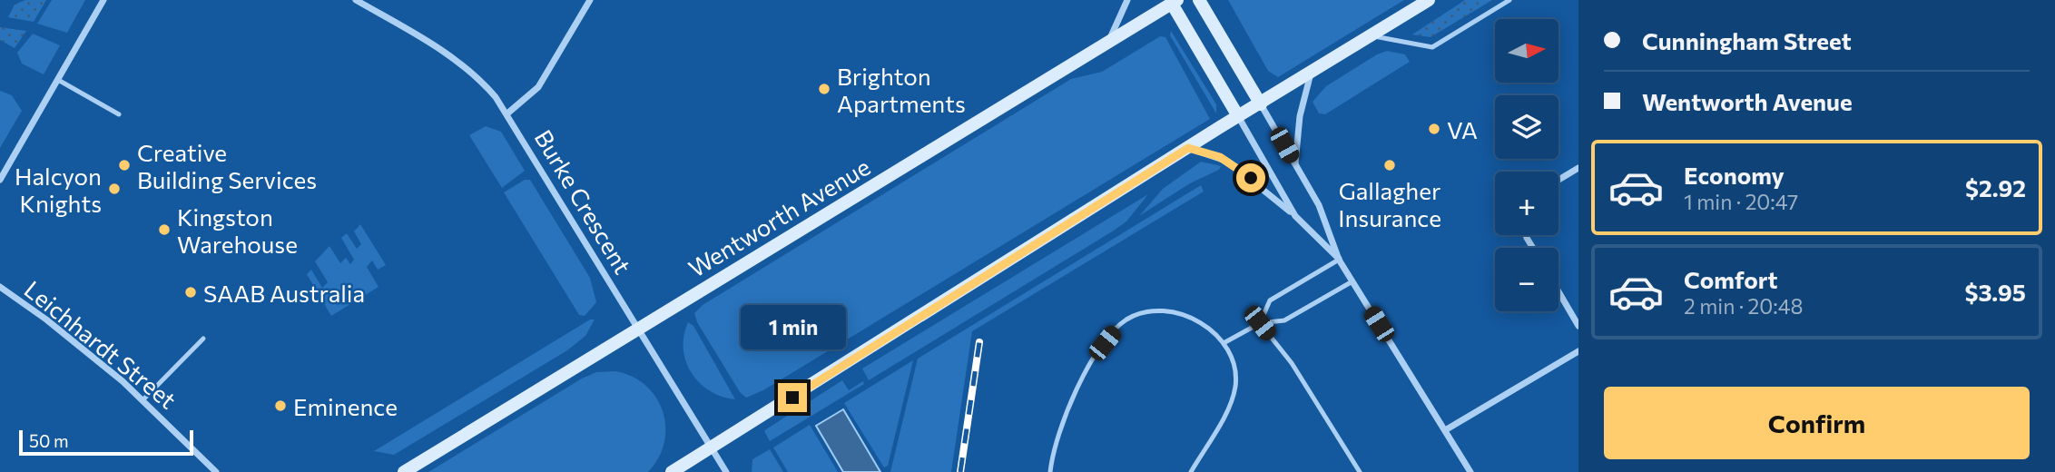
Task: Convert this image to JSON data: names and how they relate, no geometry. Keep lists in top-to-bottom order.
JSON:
{
  "streets": {
    "main road": ["Wentworth Avenue"],
    "street": ["Burke Crescent", "Leichhardt Street"]
  },
  "crossings": [
    ["Burke Crescent", "Wentworth Avenue"]
  ],
  "places": [
    "Brighton Apartments",
    "VA",
    "Creative Building Services",
    "Gallagher Insurance",
    "Halcyon Knights",
    "Kingston Warehouse",
    "SAAB Australia",
    "Eminence"
  ],
  "scale_bar": "50 m",
  "north": "right",
  "page": {
    "banner": ["Cunningham Street", "Wentworth Avenue"],
    "map_buttons": ["+", "−"],
    "list": [
      {
        "name": "Economy",
        "note": "1 min · 20:47",
        "value": "$2.92"
      },
      {
        "name": "Comfort",
        "note": "2 min · 20:48",
        "value": "$3.95"
      }
    ],
    "bubble": "1 min",
    "buttons": "Confirm",
    "scale": "50 m"
  }
}
